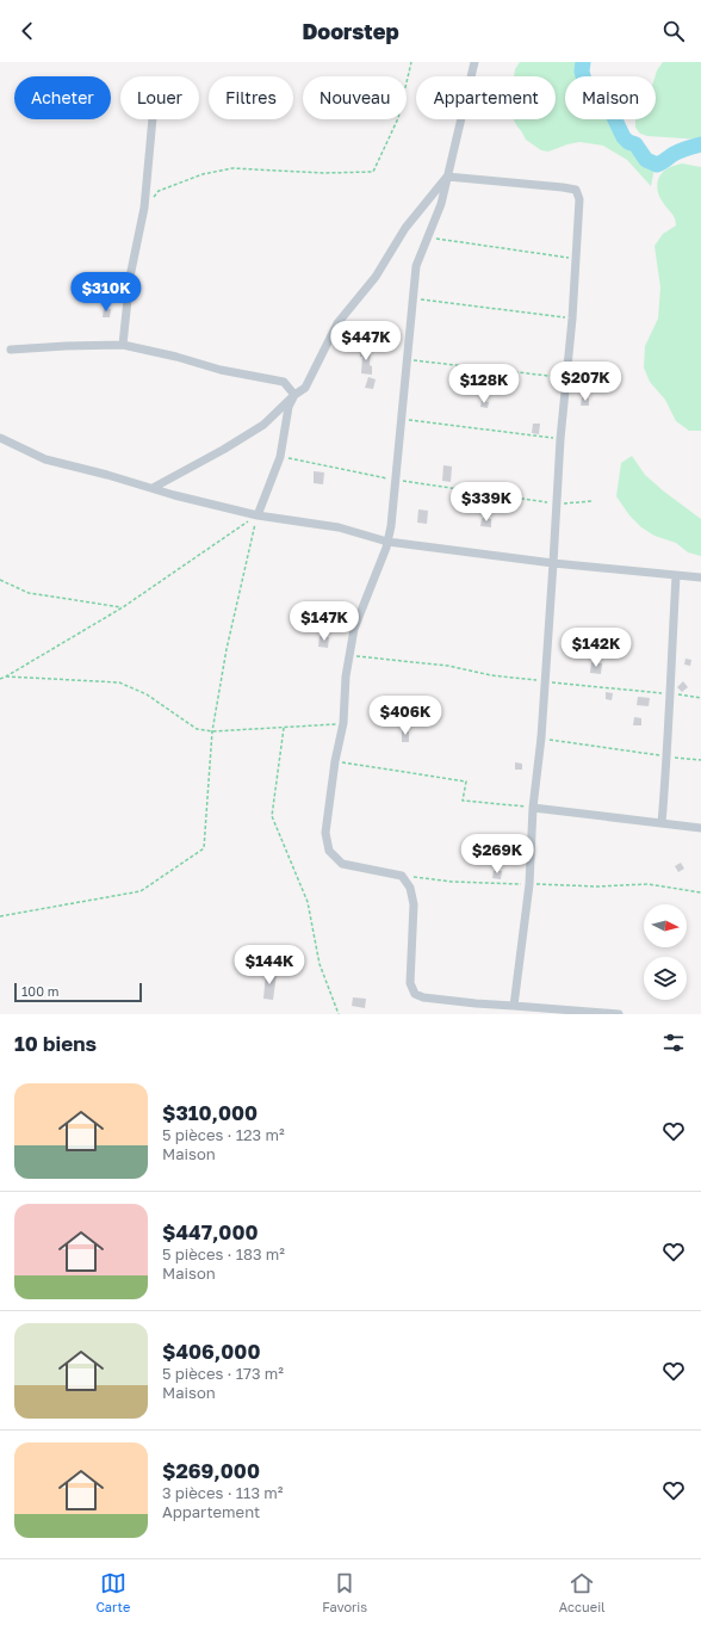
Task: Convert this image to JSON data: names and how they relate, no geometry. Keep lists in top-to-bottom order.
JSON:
{
  "scale_bar": "100 m",
  "north": "right",
  "page": {
    "header": "Doorstep",
    "chip": [
      "Acheter",
      "Louer",
      "Filtres",
      "Nouveau",
      "Appartement",
      "Maison"
    ],
    "price": [
      "$310K",
      "$447K",
      "$207K",
      "$128K",
      "$339K",
      "$147K",
      "$142K",
      "$406K",
      "$269K",
      "$144K"
    ],
    "scale": "100 m",
    "heading": "10 biens",
    "list": [
      {
        "name": "$310,000",
        "note": "5 pièces · 123 m² · Maison"
      },
      {
        "name": "$447,000",
        "note": "5 pièces · 183 m² · Maison"
      },
      {
        "name": "$406,000",
        "note": "5 pièces · 173 m² · Maison"
      },
      {
        "name": "$269,000",
        "note": "3 pièces · 113 m² · Appartement"
      }
    ],
    "tabs": ["Carte", "Favoris", "Accueil"]
  }
}
